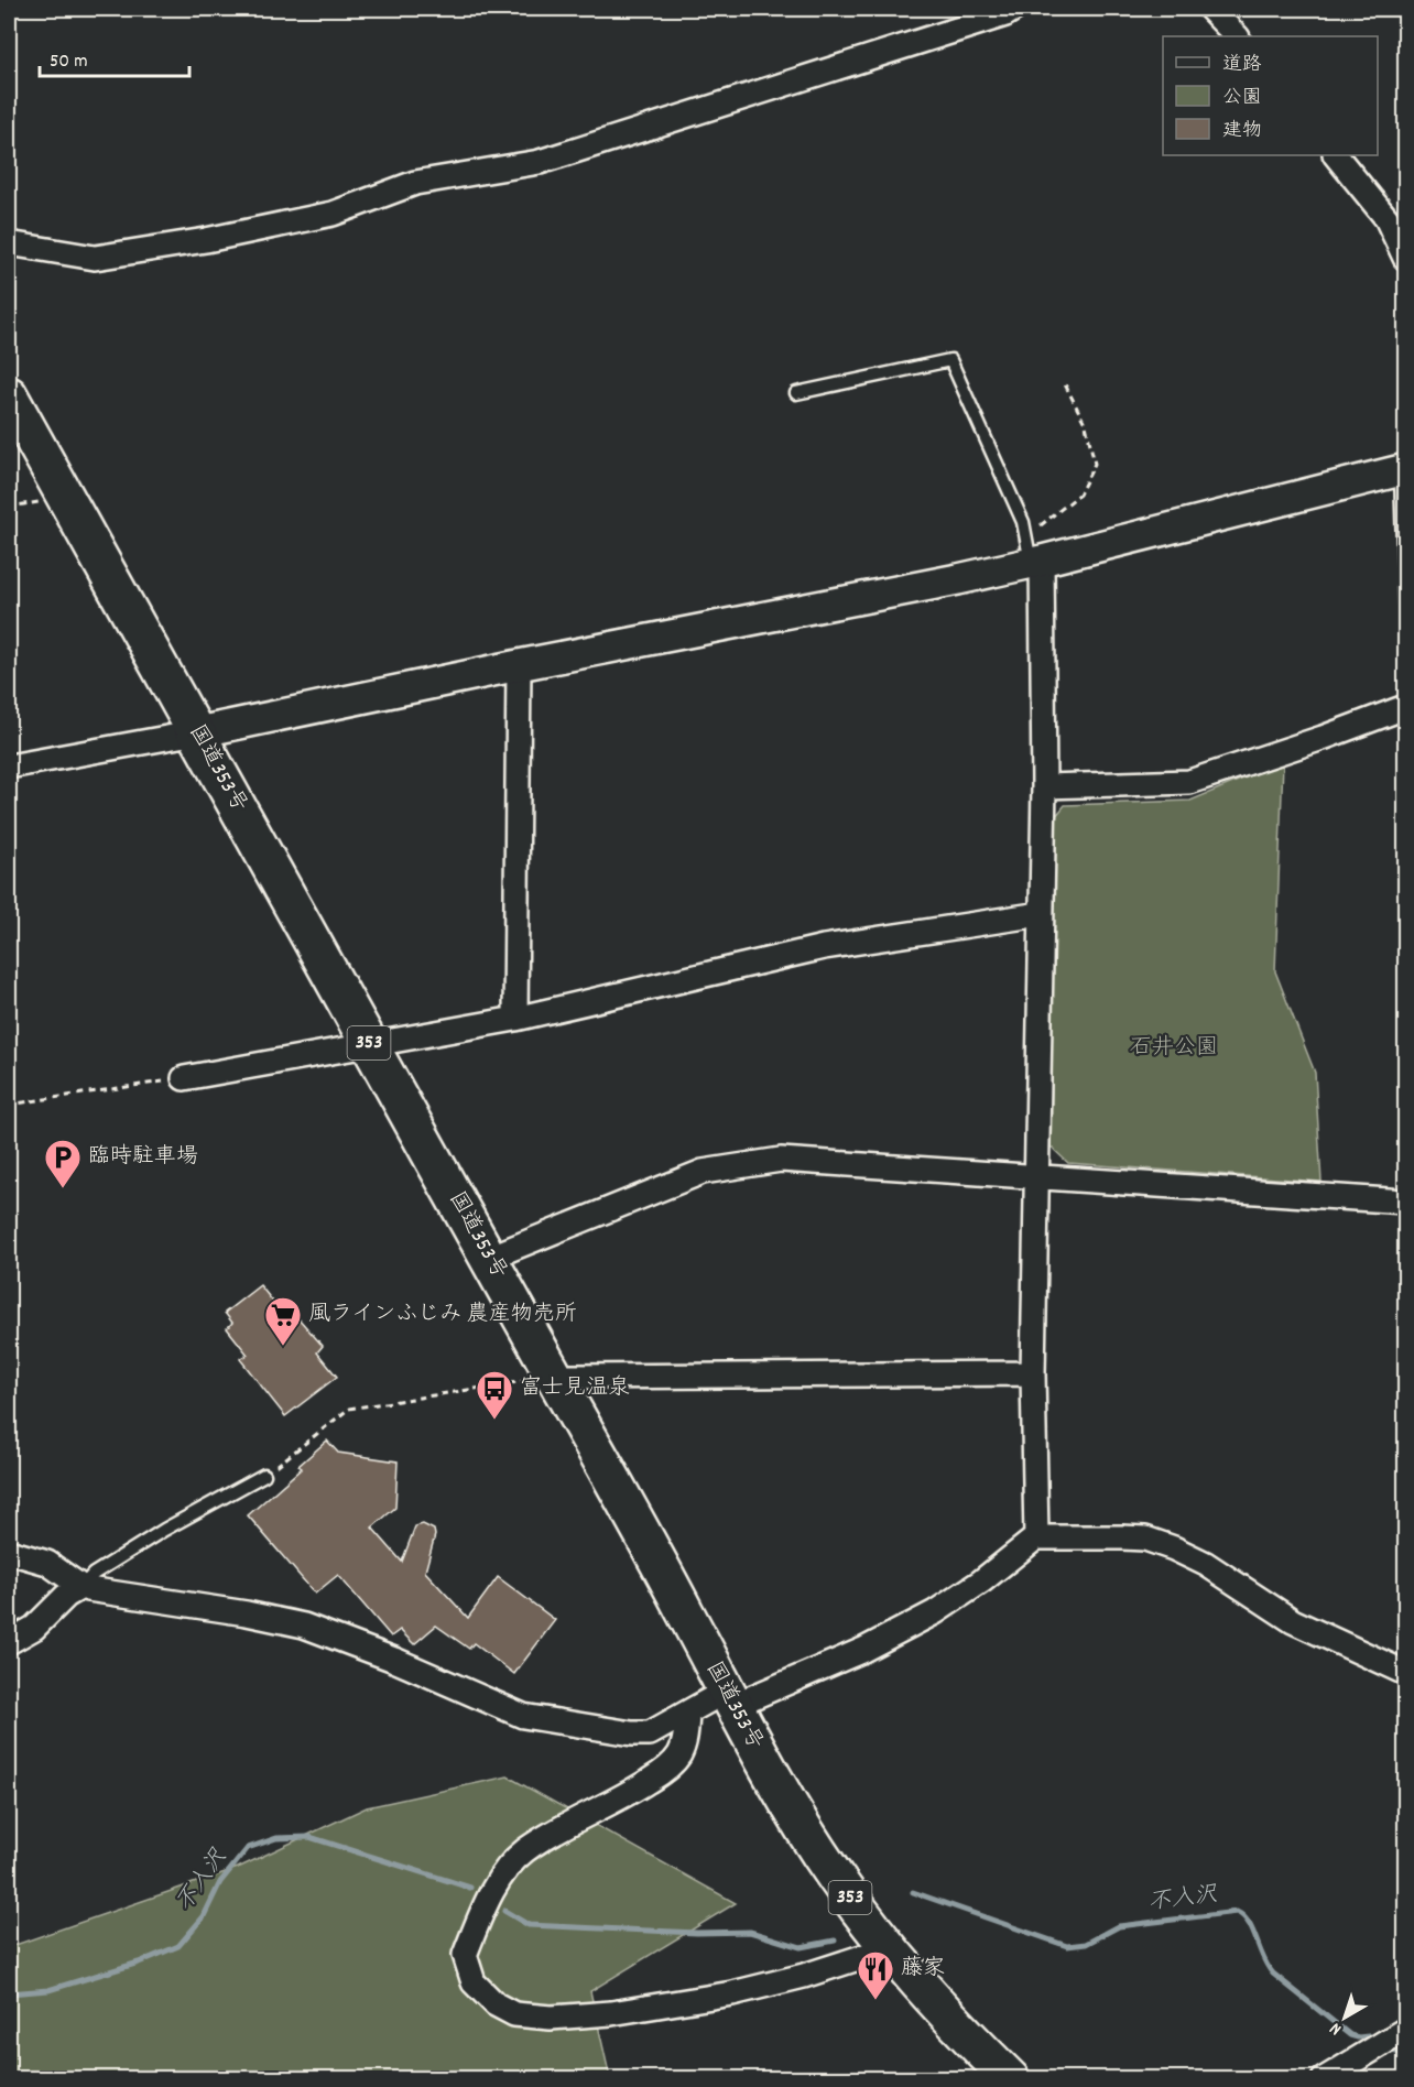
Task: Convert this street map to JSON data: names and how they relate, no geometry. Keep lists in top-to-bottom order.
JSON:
{
  "streets": {
    "highway": ["国道353号", "353"]
  },
  "water": ["不入沢"],
  "parks": ["石井公園"],
  "places": {
    "parking": ["臨時駐車場"],
    "supermarket": ["風ラインふじみ 農産物売所"],
    "bus stop": ["富士見温泉"],
    "restaurant": ["藤家"]
  },
  "legend": ["道路", "公園", "建物"],
  "scale_bar": "50 m",
  "north": "bottom left"
}
